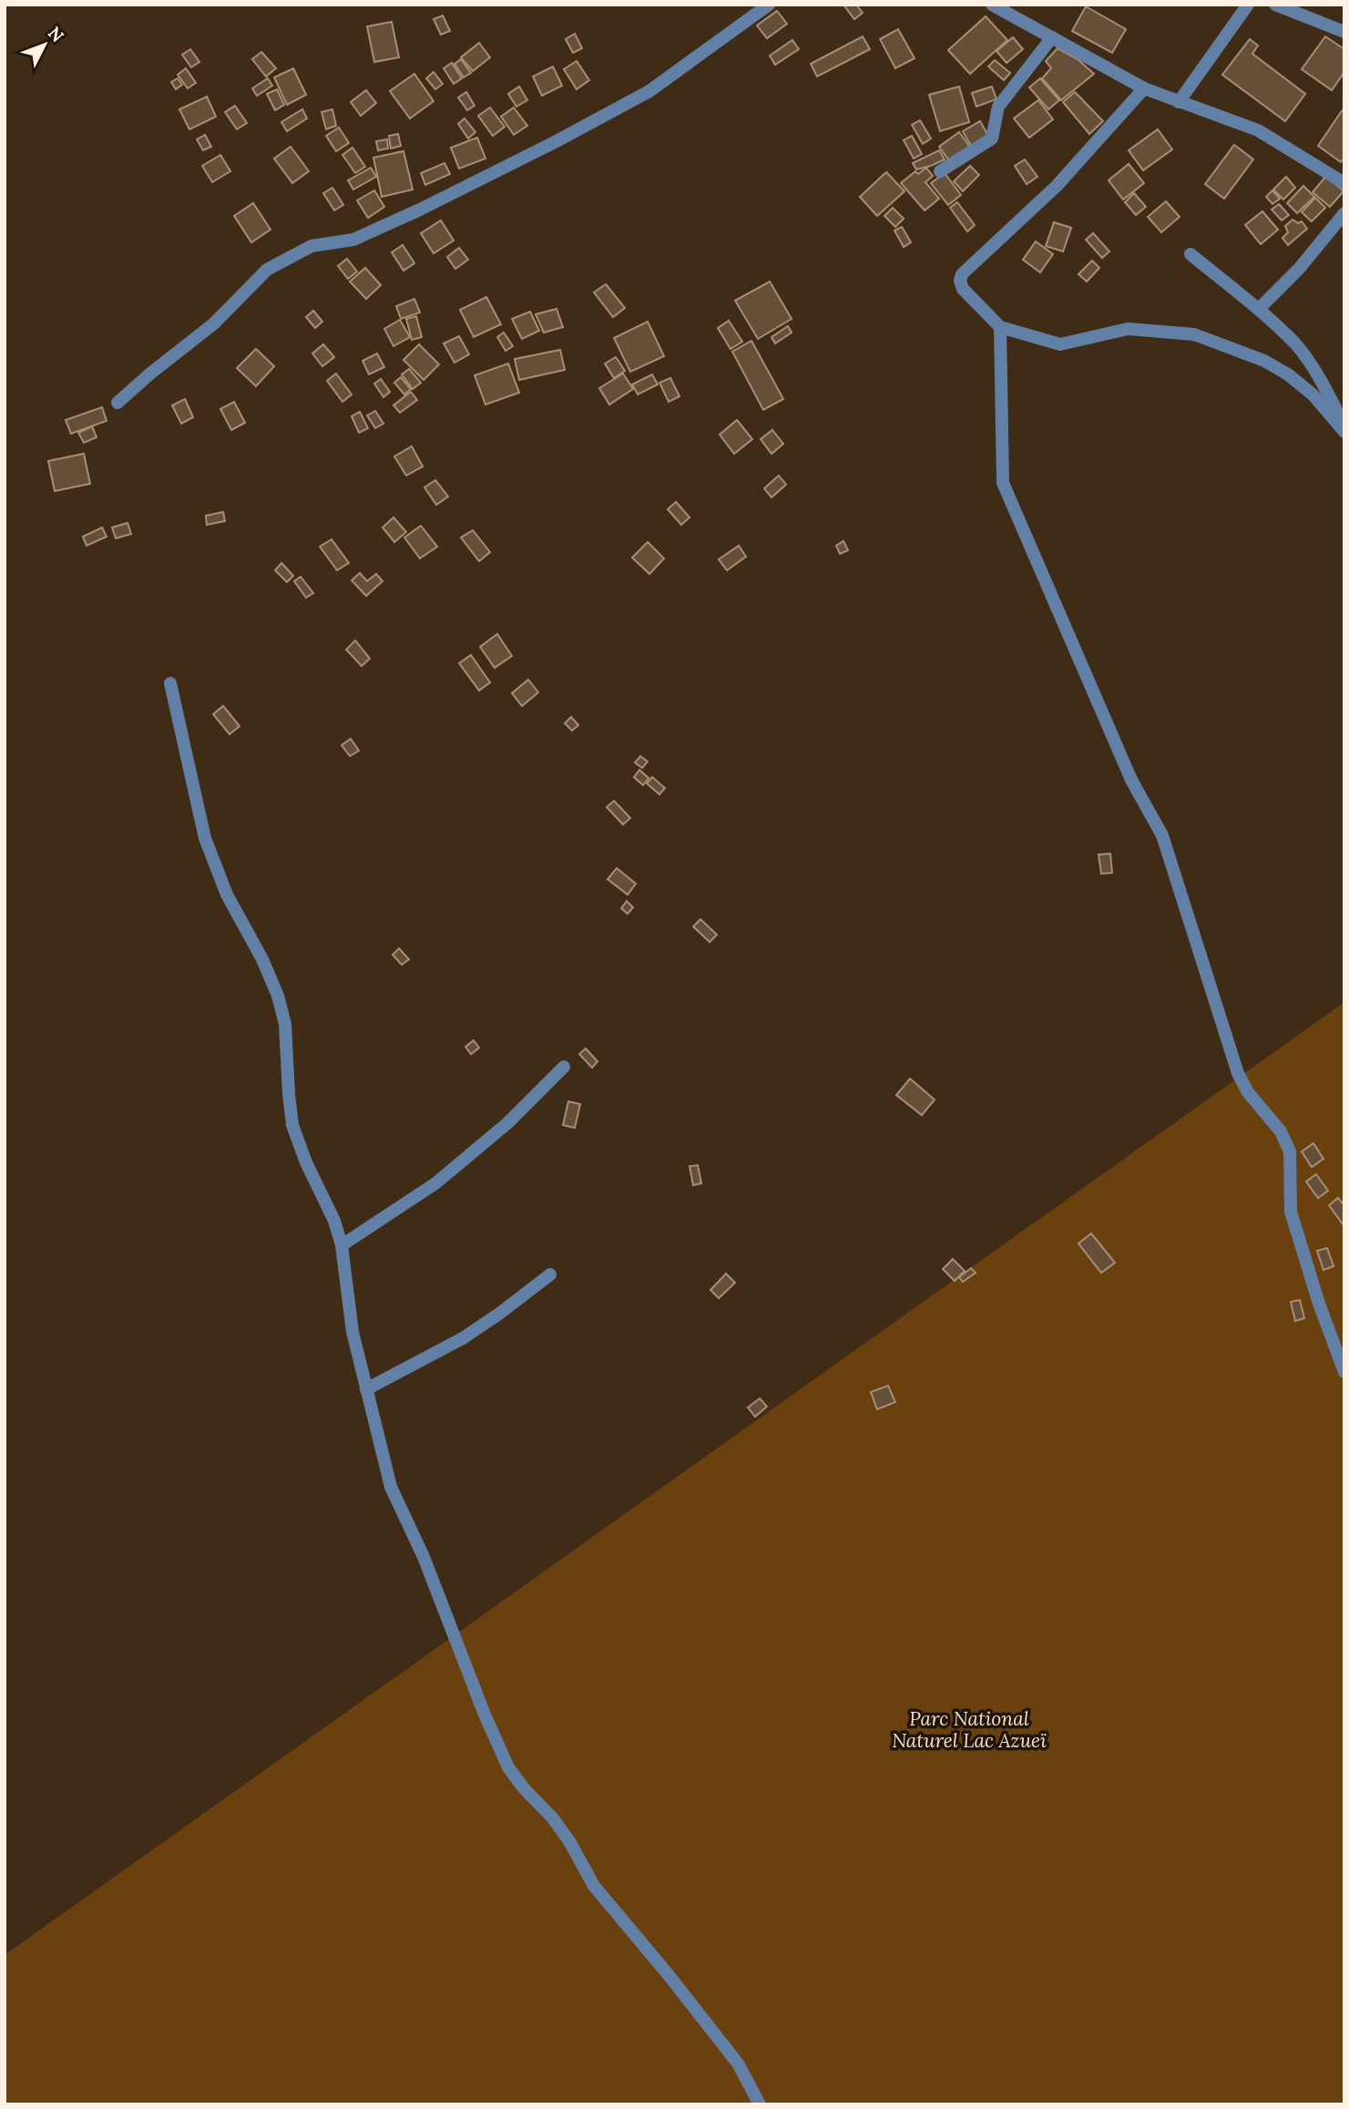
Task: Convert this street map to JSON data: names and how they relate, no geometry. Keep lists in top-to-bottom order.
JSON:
{
  "parks": ["Parc National Naturel Lac Azueï"],
  "north": "top right"
}
